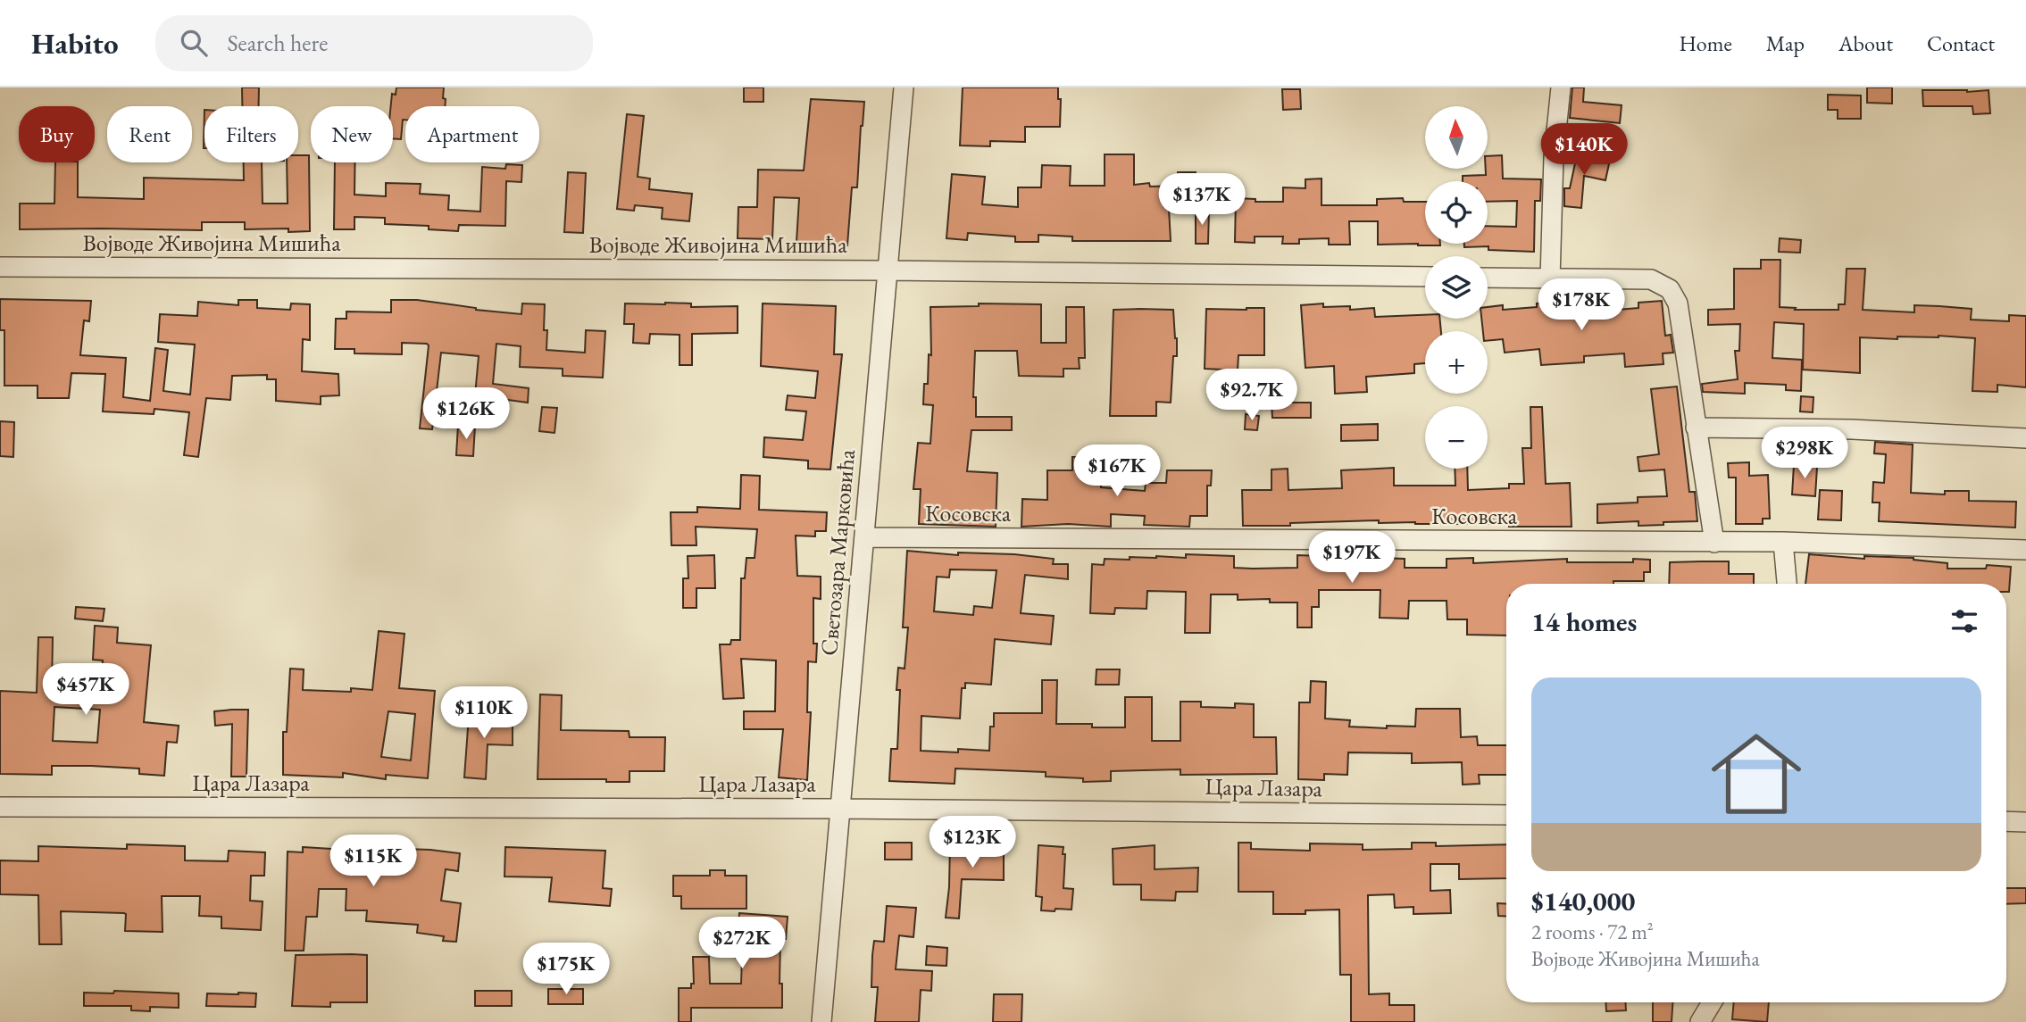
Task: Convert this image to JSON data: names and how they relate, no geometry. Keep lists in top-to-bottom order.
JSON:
{
  "streets": {
    "street": [
      "Војводе Живојина Мишића",
      "Косовска",
      "Светозара Марковића",
      "Цара Лазара"
    ]
  },
  "crossings": [
    ["Војводе Живојина Мишића", "Светозара Марковића"],
    ["Косовска", "Светозара Марковића"],
    ["Светозара Марковића", "Цара Лазара"]
  ],
  "north": "top",
  "page": {
    "header": "Habito",
    "search": "Search here",
    "nav": [
      "Home",
      "Map",
      "About",
      "Contact"
    ],
    "map_buttons": ["+", "−"],
    "chip": [
      "Buy",
      "Rent",
      "Filters",
      "New",
      "Apartment"
    ],
    "price": [
      "$140K",
      "$137K",
      "$178K",
      "$92.7K",
      "$126K",
      "$298K",
      "$167K",
      "$197K",
      "$457K",
      "$110K",
      "$123K",
      "$115K",
      "$272K",
      "$175K"
    ],
    "heading": "14 homes",
    "list": [
      {
        "name": "$140,000",
        "note": "2 rooms · 72 m² · Војводе Живојина Мишића"
      }
    ]
  }
}
